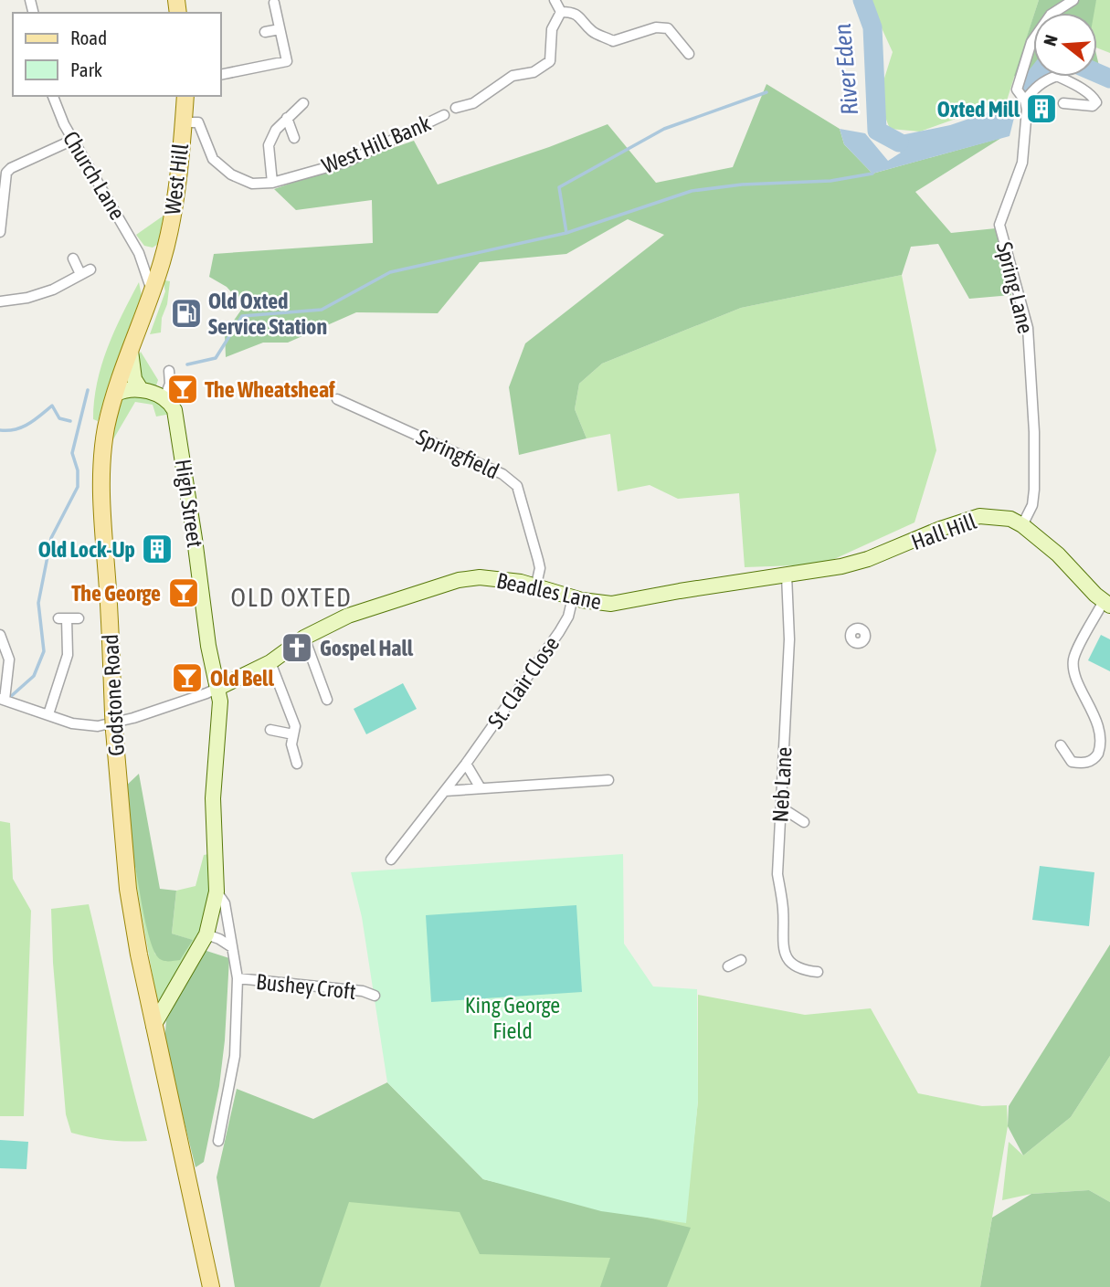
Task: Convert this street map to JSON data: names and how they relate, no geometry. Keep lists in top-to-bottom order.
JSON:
{
  "streets": {
    "main road": ["West Hill", "Godstone Road"],
    "street": [
      "West Hill Bank",
      "Church Lane",
      "Spring Lane",
      "Springfield",
      "High Street",
      "Hall Hill",
      "Beadles Lane",
      "St. Clair Close",
      "Neb Lane",
      "Bushey Croft"
    ]
  },
  "crossings": [
    ["West Hill Bank", "West Hill"],
    ["Church Lane", "West Hill"],
    ["Church Lane", "Godstone Road"],
    ["West Hill", "Godstone Road"],
    ["Spring Lane", "Hall Hill"],
    ["Springfield", "Beadles Lane"],
    ["High Street", "Beadles Lane"],
    ["Hall Hill", "Beadles Lane"],
    ["Hall Hill", "Neb Lane"],
    ["Beadles Lane", "St. Clair Close"],
    ["Beadles Lane", "Neb Lane"]
  ],
  "districts": ["OLD OXTED"],
  "water": ["River Eden"],
  "parks": ["King George Field"],
  "places": {
    "building": ["Oxted Mill", "Old Lock-Up"],
    "fuel station": ["Old Oxted Service Station"],
    "bar": ["The Wheatsheaf", "The George", "Old Bell"],
    "church": ["Gospel Hall"]
  },
  "legend": ["Road", "Park"],
  "north": "left"
}
